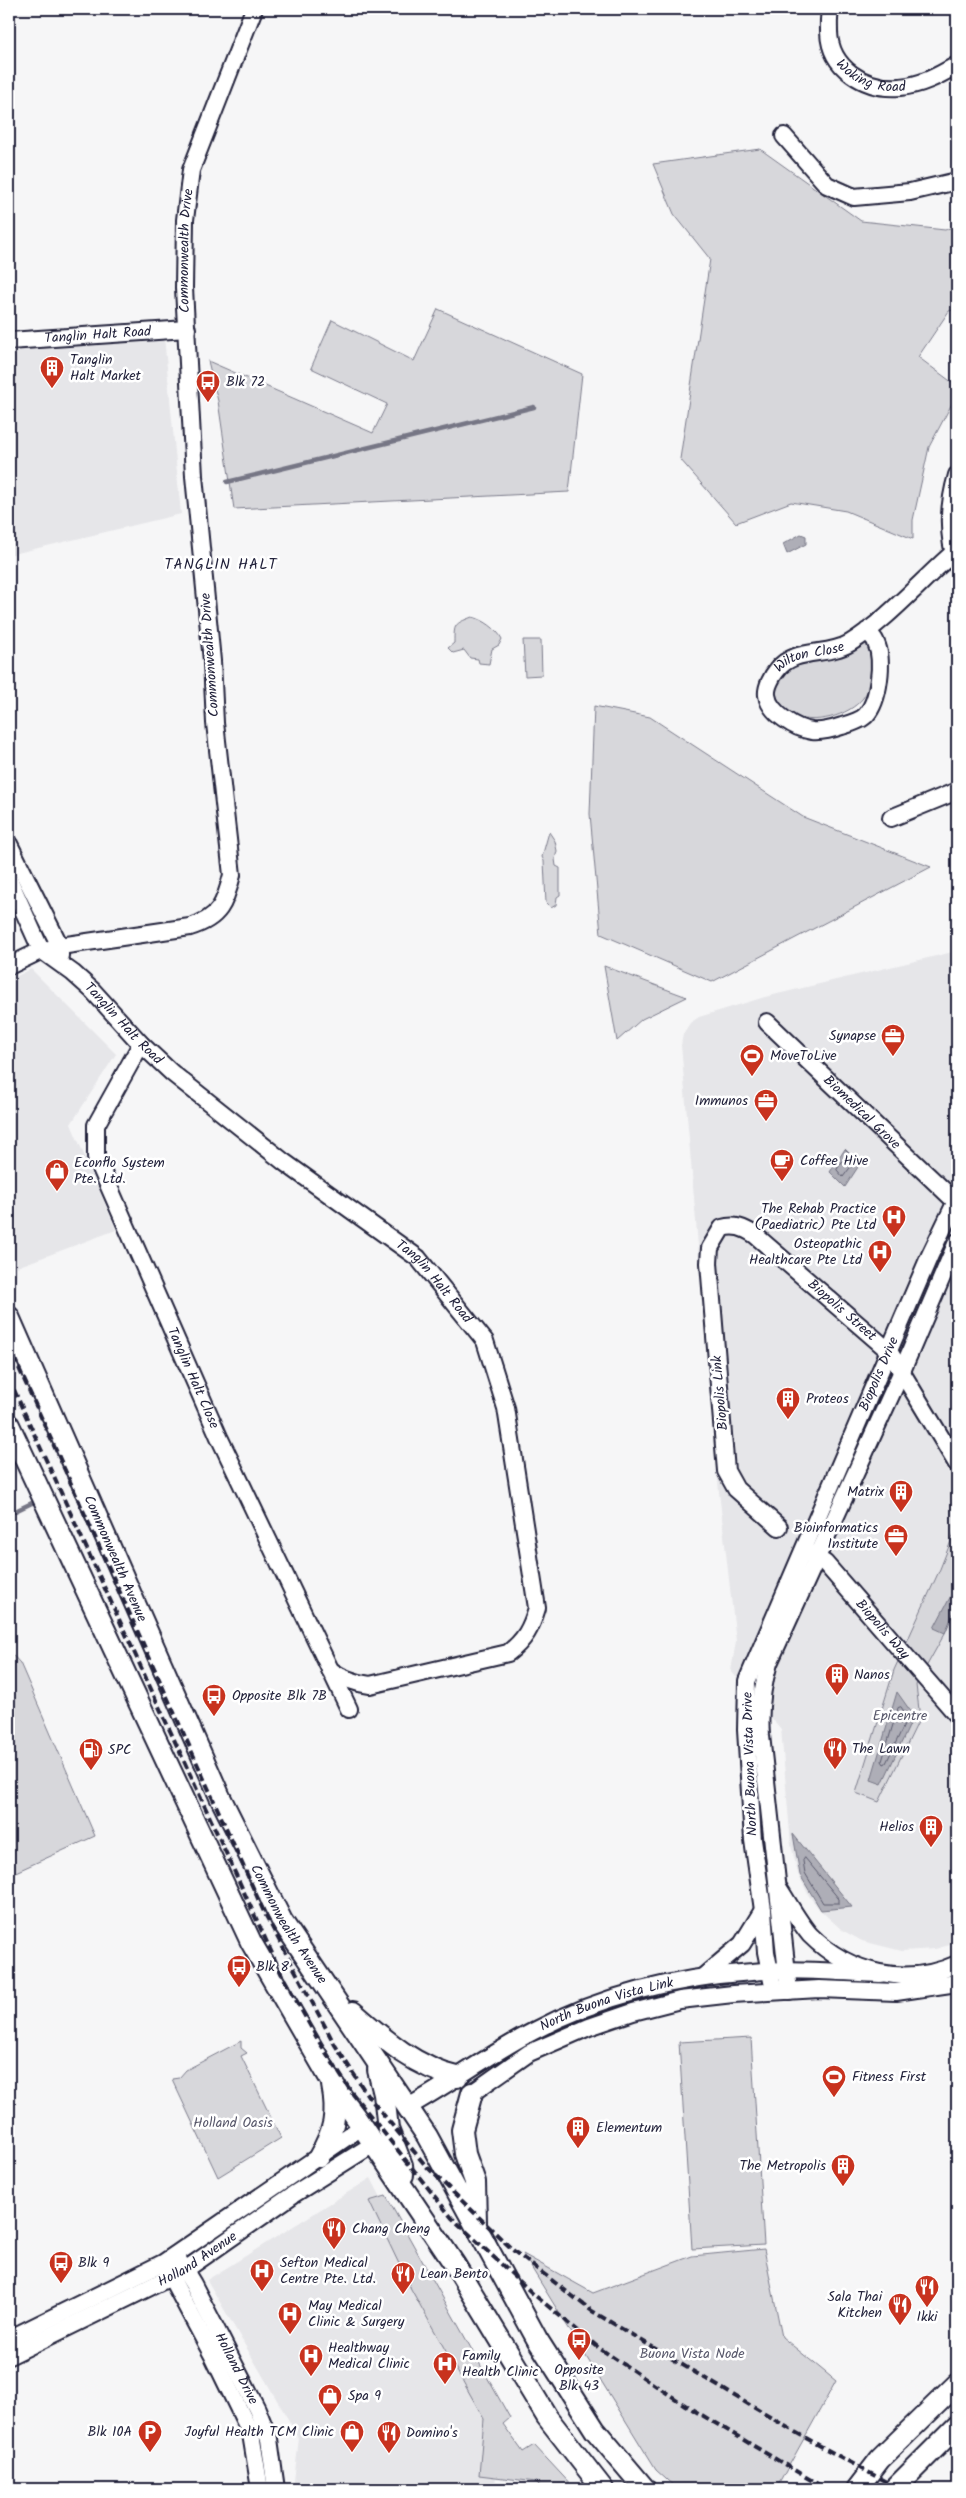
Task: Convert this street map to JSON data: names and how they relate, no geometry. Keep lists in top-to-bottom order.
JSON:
{
  "streets": {
    "main road": ["Commonwealth Avenue"],
    "street": [
      "Woking Road",
      "Commonwealth Drive",
      "Tanglin Halt Road",
      "Wilton Close",
      "Biomedical Grove",
      "Biopolis Street",
      "Biopolis Drive",
      "Tanglin Halt Close",
      "Biopolis Link",
      "Biopolis Way",
      "North Buona Vista Drive",
      "North Buona Vista Link",
      "Holland Avenue",
      "Holland Drive"
    ]
  },
  "crossings": [
    ["Commonwealth Drive", "Tanglin Halt Road"],
    ["Tanglin Halt Road", "Tanglin Halt Close"],
    ["Biomedical Grove", "Biopolis Drive"],
    ["Biopolis Street", "Biopolis Drive"],
    ["Biopolis Street", "Biopolis Link"],
    ["Biopolis Drive", "Biopolis Way"],
    ["Biopolis Drive", "North Buona Vista Drive"],
    ["Commonwealth Avenue", "North Buona Vista Link"],
    ["Biopolis Way", "North Buona Vista Drive"],
    ["North Buona Vista Drive", "North Buona Vista Link"],
    ["Holland Avenue", "Holland Drive"]
  ],
  "districts": ["TANGLIN HALT"],
  "parks": ["Epicentre", "Holland Oasis", "Buona Vista Node"],
  "places": {
    "building": [
      "Tanglin Halt Market",
      "Proteos",
      "Matrix",
      "Nanos",
      "Helios",
      "Elementum",
      "The Metropolis"
    ],
    "bus stop": [
      "Blk 72",
      "Opposite Blk 7B",
      "Blk 8",
      "Blk 9",
      "Opposite Blk 43"
    ],
    "office": ["Synapse", "Immunos", "Bioinformatics Institute"],
    "sports": ["MoveToLive", "Fitness First"],
    "cafe": ["Coffee Hive"],
    "shop": ["Econflo System Pte. Ltd.", "Spa 9", "Joyful Health TCM Clinic"],
    "hospital": [
      "The Rehab Practice (Paediatric) Pte Ltd",
      "Osteopathic Healthcare Pte Ltd",
      "Sefton Medical Centre Pte. Ltd.",
      "May Medical Clinic & Surgery",
      "Healthway Medical Clinic",
      "Family Health Clinic"
    ],
    "restaurant": [
      "The Lawn",
      "Chang Cheng",
      "Lean Bento",
      "Ikki",
      "Sala Thai Kitchen",
      "Domino's"
    ],
    "fuel station": ["SPC"],
    "parking": ["Blk 10A"]
  }
}
